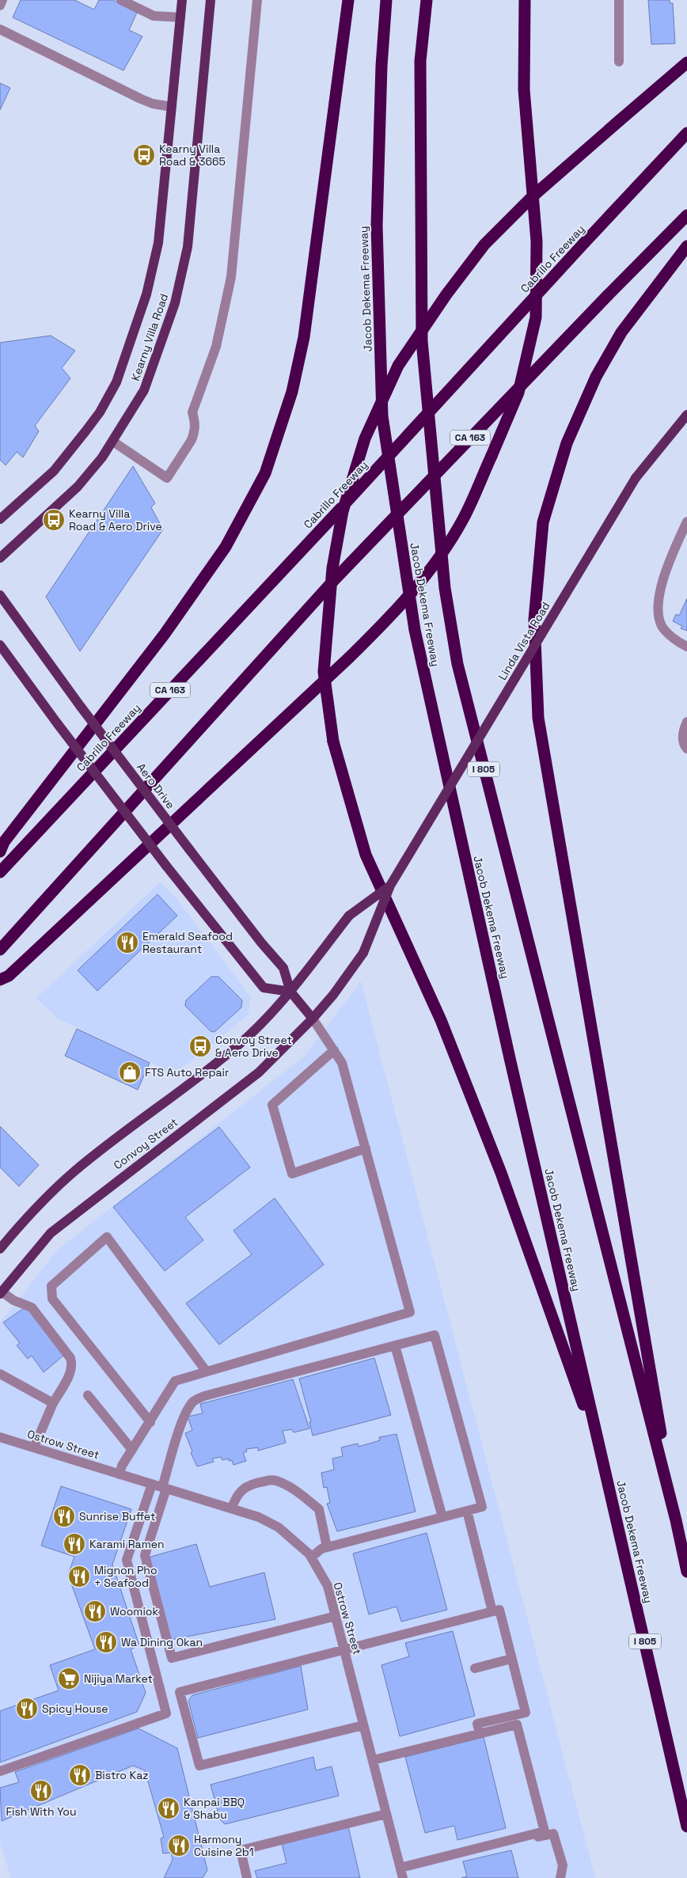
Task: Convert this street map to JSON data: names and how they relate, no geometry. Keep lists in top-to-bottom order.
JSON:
{
  "streets": {
    "highway": [
      "Cabrillo Freeway",
      "Jacob Dekema Freeway",
      "CA 163",
      "I 805"
    ],
    "main road": [
      "Kearny Villa Road",
      "Linda Vista Road",
      "Aero Drive",
      "Convoy Street"
    ],
    "street": ["Ostrow Street"]
  },
  "crossings": [
    ["Linda Vista Road", "Aero Drive"],
    ["Linda Vista Road", "Convoy Street"],
    ["Aero Drive", "Convoy Street"]
  ],
  "places": {
    "bus stop": ["Kearny Villa Road & 3665", "Kearny Villa Road & Aero Drive", "Convoy Street & Aero Drive"],
    "restaurant": [
      "Emerald Seafood Restaurant",
      "Sunrise Buffet",
      "Karami Ramen",
      "Mignon Pho + Seafood",
      "Woomiok",
      "Wa Dining Okan",
      "Spicy House",
      "Bistro Kaz",
      "Fish With You",
      "Kanpai BBQ & Shabu",
      "Harmony Cuisine 2b1"
    ],
    "shop": ["FTS Auto Repair"],
    "supermarket": ["Nijiya Market"]
  }
}
